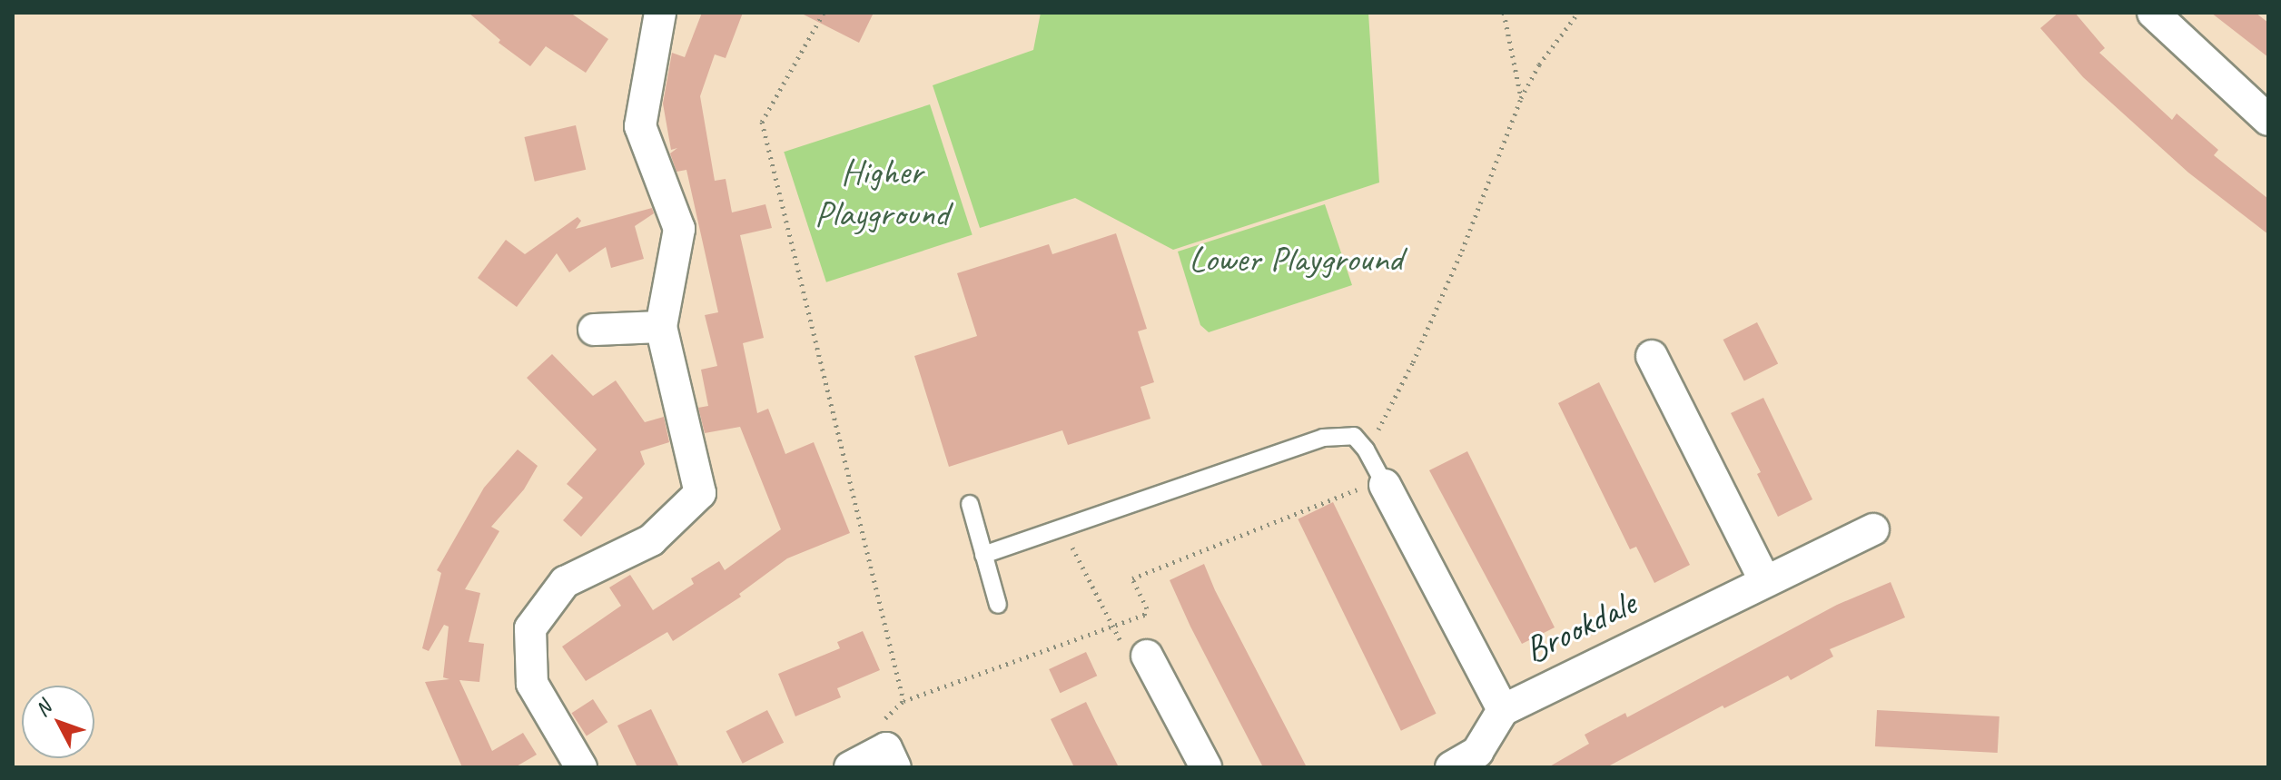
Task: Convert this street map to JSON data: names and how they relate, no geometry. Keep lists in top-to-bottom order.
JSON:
{
  "streets": {
    "street": ["Brookdale"]
  },
  "parks": ["Higher Playground", "Lower Playground"],
  "north": "top left"
}
